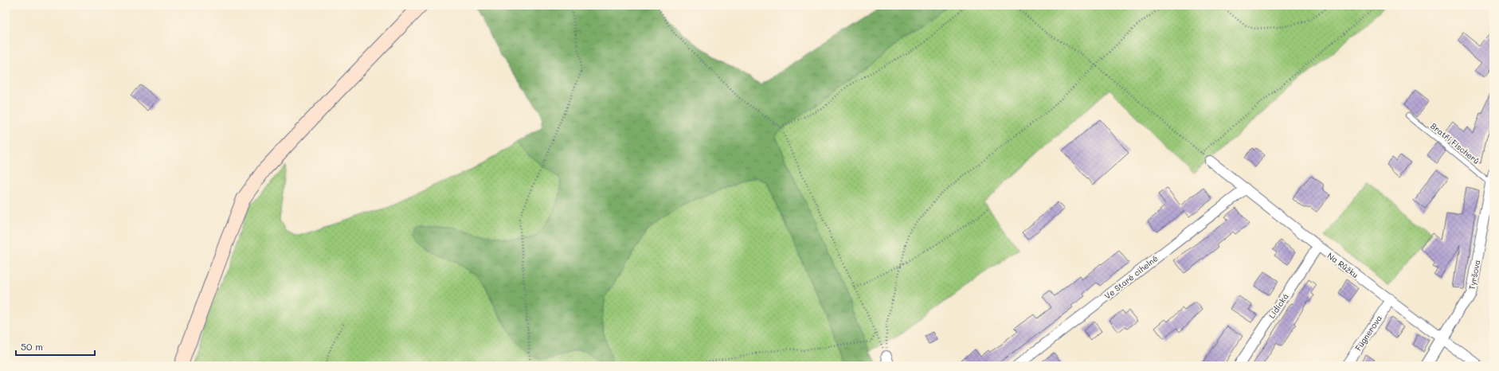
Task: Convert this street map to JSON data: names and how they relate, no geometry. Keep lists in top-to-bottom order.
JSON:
{
  "streets": {
    "street": [
      "Na Růžku",
      "Tyršova",
      "Ve Staré cihelně",
      "Lidická",
      "Fügnerova"
    ],
    "lane": ["Bratří Fischerů"]
  },
  "crossings": [
    ["Bratří Fischerů", "Tyršova"],
    ["Na Růžku", "Tyršova"],
    ["Na Růžku", "Ve Staré cihelně"],
    ["Na Růžku", "Lidická"],
    ["Na Růžku", "Fügnerova"]
  ],
  "scale_bar": "50 m"
}
